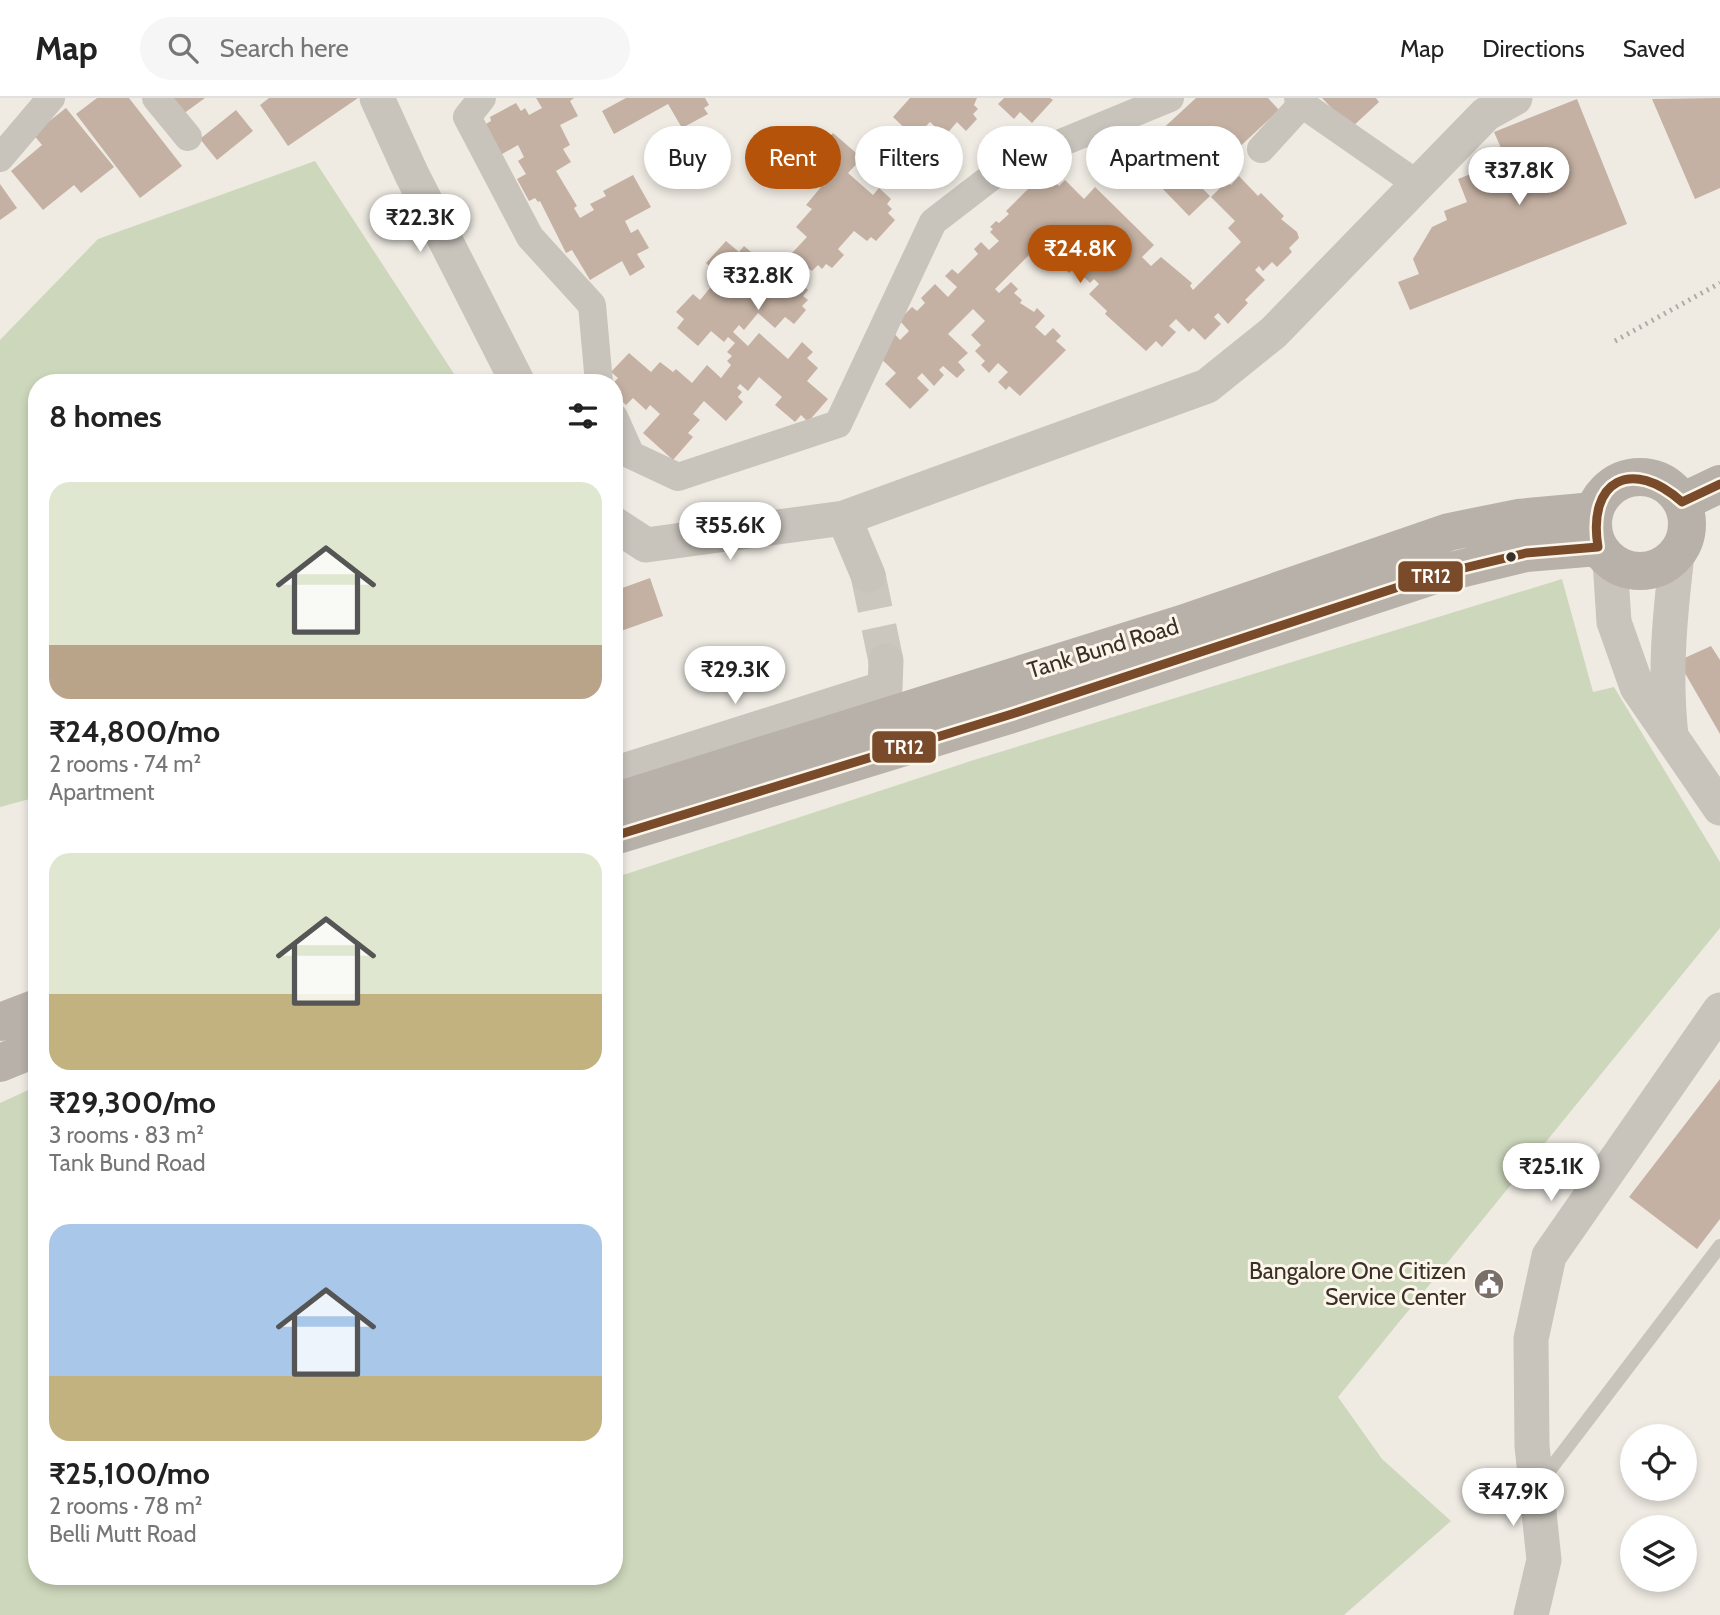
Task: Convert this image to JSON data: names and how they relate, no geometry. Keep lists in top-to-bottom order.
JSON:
{
  "streets": {
    "main road": ["Tank Bund Road"]
  },
  "places": {
    "public building": ["Bangalore One Citizen Service Center"]
  },
  "lines": ["transit line TR12"],
  "page": {
    "header": "Map",
    "search": "Search here",
    "nav": ["Map", "Directions", "Saved"],
    "chip": [
      "Buy",
      "Rent",
      "Filters",
      "New",
      "Apartment"
    ],
    "price": [
      "₹37.8K",
      "₹22.3K",
      "₹24.8K",
      "₹32.8K",
      "₹55.6K",
      "₹29.3K",
      "₹25.1K",
      "₹47.9K"
    ],
    "heading": "8 homes",
    "list": [
      {
        "name": "₹24,800/mo",
        "note": "2 rooms · 74 m² · Apartment"
      },
      {
        "name": "₹29,300/mo",
        "note": "3 rooms · 83 m² · Tank Bund Road"
      },
      {
        "name": "₹25,100/mo",
        "note": "2 rooms · 78 m² · Belli Mutt Road"
      }
    ]
  }
}
